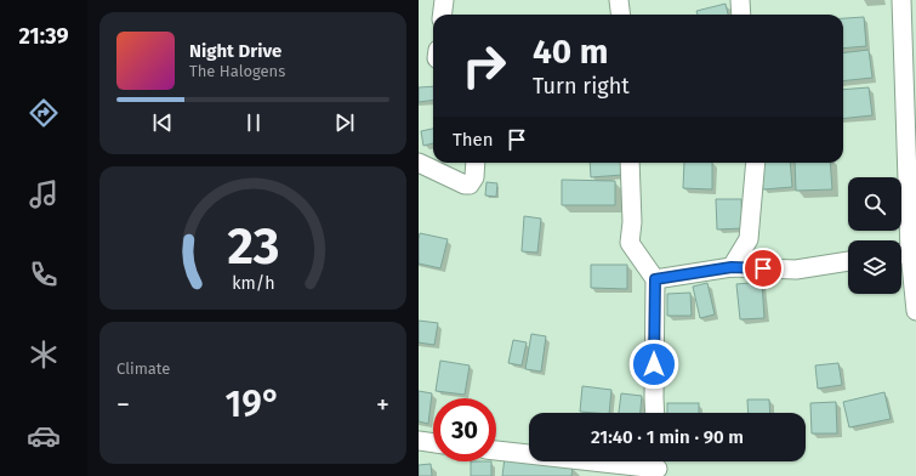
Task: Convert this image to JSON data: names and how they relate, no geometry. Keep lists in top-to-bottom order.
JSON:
{
  "page": {
    "tabs": "21:39",
    "turn": ["40 m", "Turn right"],
    "song": ["Night Drive", "The Halogens"],
    "then": "Then",
    "tile": "Climate",
    "heat": ["−", "19°", "+"],
    "limit": "30",
    "trip": "21:40 · 1 min · 90 m",
    "gauge": ["23", "km/h"]
  }
}
